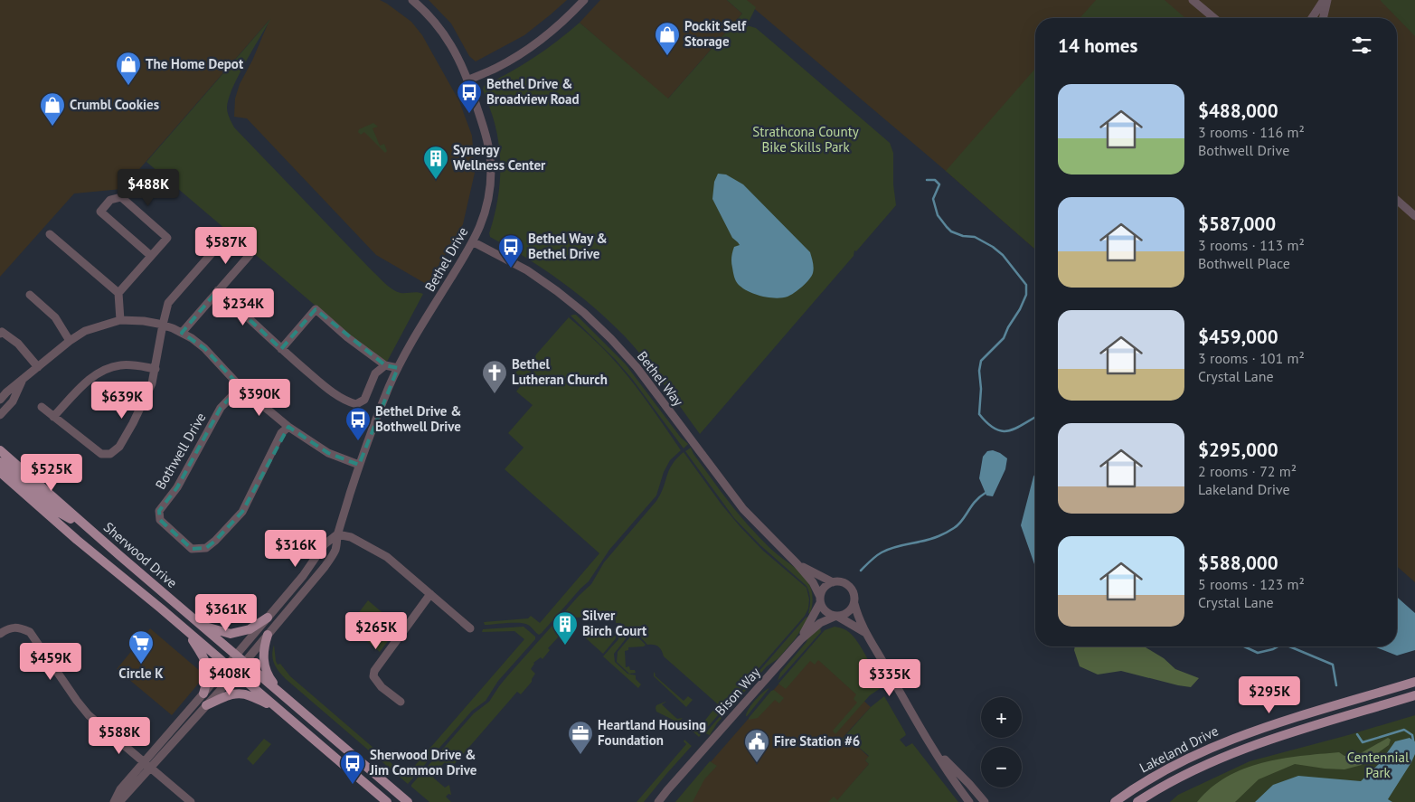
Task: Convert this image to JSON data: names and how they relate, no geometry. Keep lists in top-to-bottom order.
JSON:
{
  "streets": {
    "main road": ["Sherwood Drive", "Lakeland Drive"],
    "street": [
      "Bethel Drive",
      "Bethel Way",
      "Bothwell Drive",
      "Bison Way"
    ]
  },
  "crossings": [
    ["Bethel Drive", "Bethel Way"],
    ["Bethel Drive", "Sherwood Drive"],
    ["Bethel Way", "Bison Way"]
  ],
  "parks": ["Strathcona County Bike Skills Park", "Centennial Park"],
  "places": {
    "shop": ["Pockit Self Storage", "The Home Depot", "Crumbl Cookies"],
    "bus stop": [
      "Bethel Drive & Broadview Road",
      "Bethel Way & Bethel Drive",
      "Bethel Drive & Bothwell Drive",
      "Sherwood Drive & Jim Common Drive"
    ],
    "building": ["Synergy Wellness Center", "Silver Birch Court"],
    "church": ["Bethel Lutheran Church"],
    "supermarket": ["Circle K"],
    "office": ["Heartland Housing Foundation"],
    "public building": ["Fire Station #6"]
  },
  "page": {
    "heading": "14 homes",
    "list": [
      {
        "name": "$488,000",
        "note": "3 rooms · 116 m² · Bothwell Drive"
      },
      {
        "name": "$587,000",
        "note": "3 rooms · 113 m² · Bothwell Place"
      },
      {
        "name": "$459,000",
        "note": "3 rooms · 101 m² · Crystal Lane"
      },
      {
        "name": "$295,000",
        "note": "2 rooms · 72 m² · Lakeland Drive"
      },
      {
        "name": "$588,000",
        "note": "5 rooms · 123 m² · Crystal Lane"
      }
    ],
    "price": [
      "$488K",
      "$587K",
      "$234K",
      "$390K",
      "$639K",
      "$525K",
      "$316K",
      "$361K",
      "$265K",
      "$459K",
      "$408K",
      "$335K",
      "$295K",
      "$588K"
    ],
    "map_buttons": ["+", "−"]
  }
}
